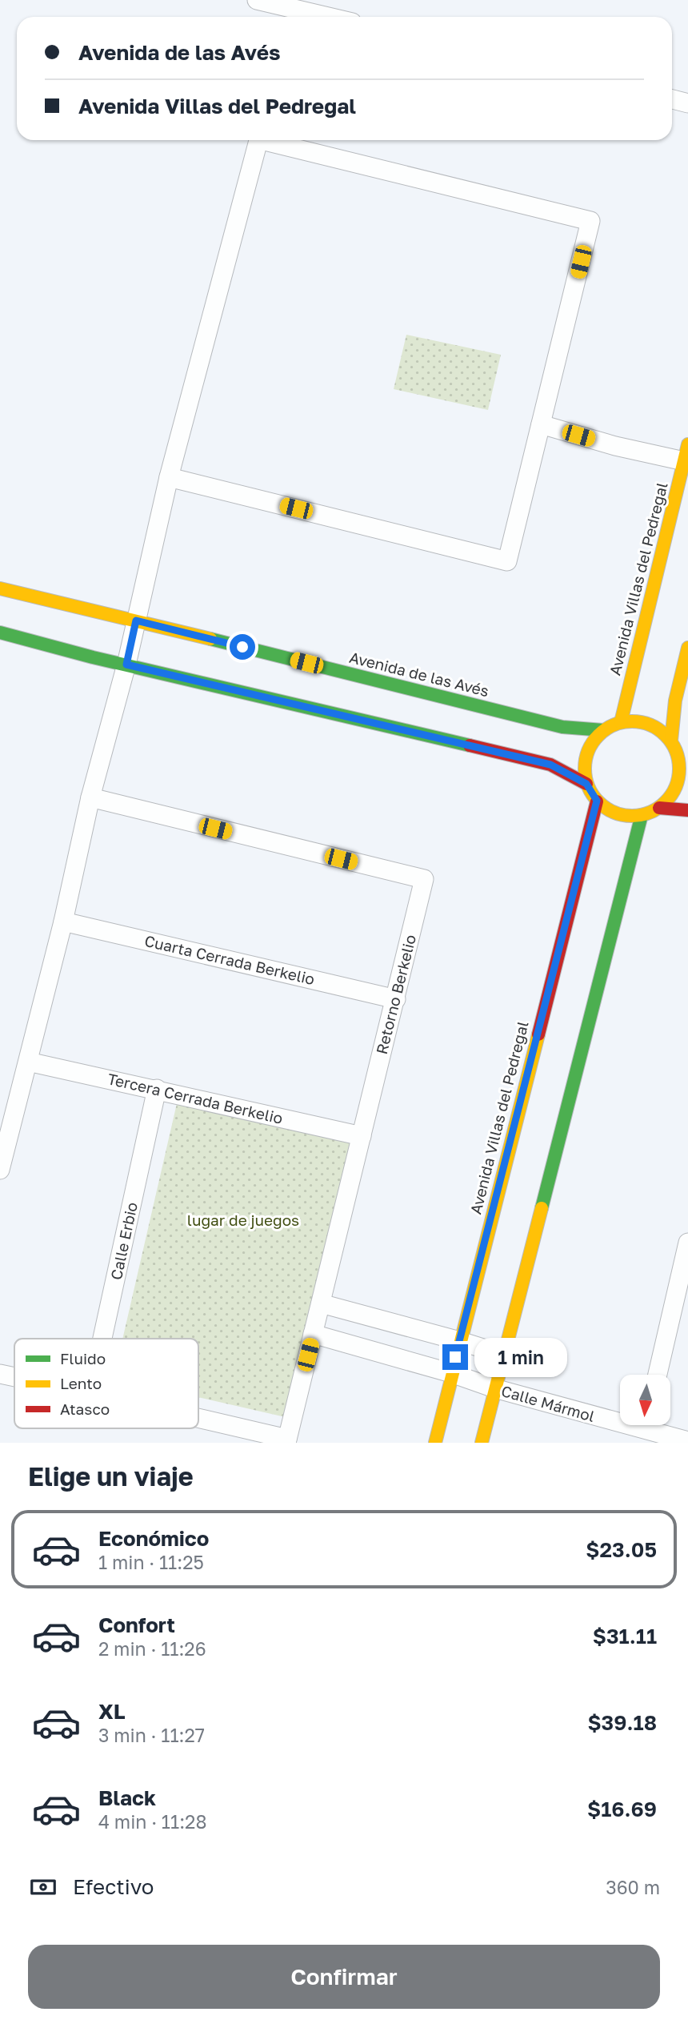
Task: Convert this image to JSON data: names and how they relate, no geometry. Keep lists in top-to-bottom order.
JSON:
{
  "streets": {
    "street": [
      "Avenida Villas del Pedregal",
      "Avenida de las Avés",
      "Cuarta Cerrada Berkelio",
      "Retorno Berkelio",
      "Tercera Cerrada Berkelio",
      "Calle Erbio",
      "Calle Mármol"
    ]
  },
  "crossings": [
    ["Avenida Villas del Pedregal", "Avenida de las Avés"],
    ["Avenida Villas del Pedregal", "Calle Mármol"],
    ["Cuarta Cerrada Berkelio", "Retorno Berkelio"],
    ["Retorno Berkelio", "Tercera Cerrada Berkelio"],
    ["Retorno Berkelio", "Calle Mármol"],
    ["Tercera Cerrada Berkelio", "Calle Erbio"]
  ],
  "parks": ["lugar de juegos"],
  "legend": ["Fluido", "Lento", "Atasco"],
  "north": "bottom",
  "page": {
    "banner": ["Avenida de las Avés", "Avenida Villas del Pedregal"],
    "bubble": "1 min",
    "heading": "Elige un viaje",
    "list": [
      {
        "name": "Económico",
        "note": "1 min · 11:25",
        "value": "$23.05"
      },
      {
        "name": "Confort",
        "note": "2 min · 11:26",
        "value": "$31.11"
      },
      {
        "name": "XL",
        "note": "3 min · 11:27",
        "value": "$39.18"
      },
      {
        "name": "Black",
        "note": "4 min · 11:28",
        "value": "$16.69"
      }
    ],
    "pay": ["Efectivo", "360 m"],
    "buttons": "Confirmar"
  }
}
